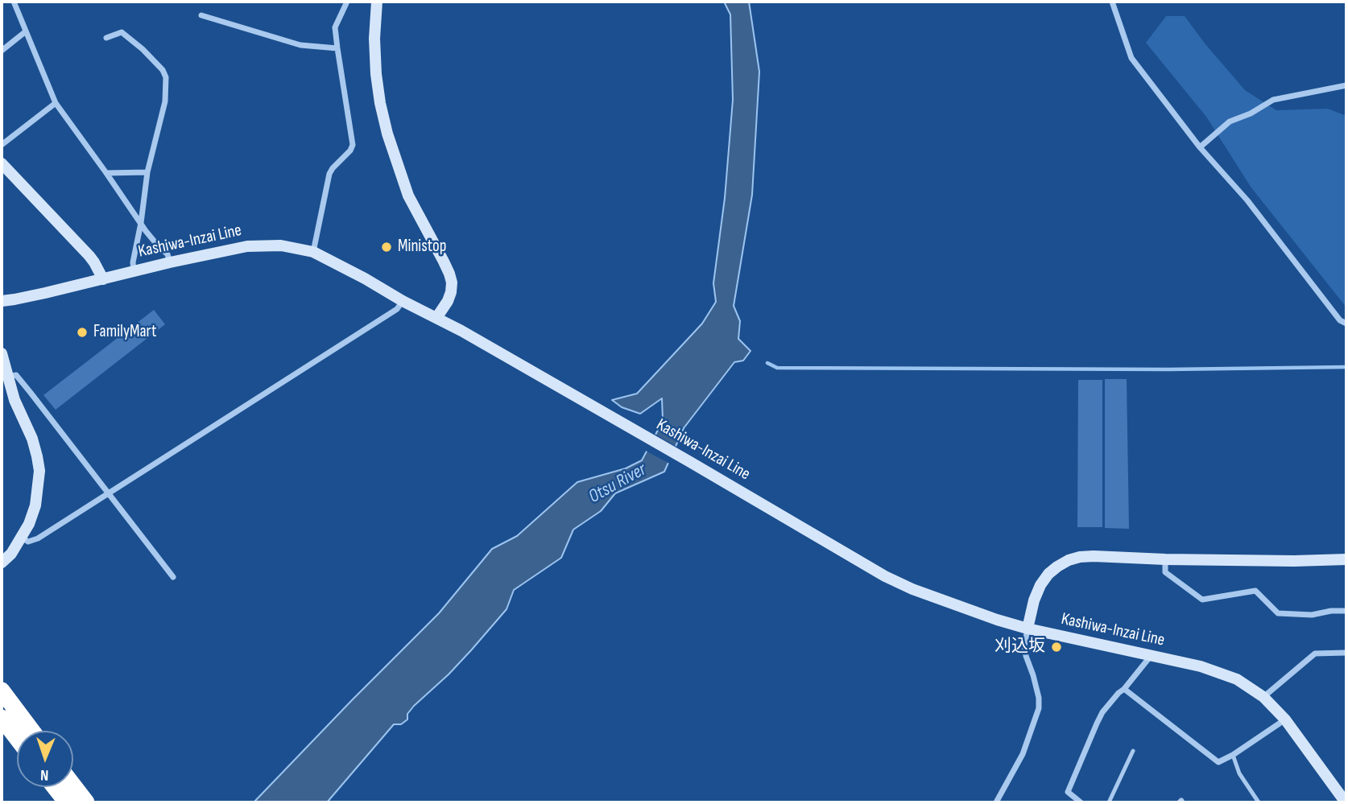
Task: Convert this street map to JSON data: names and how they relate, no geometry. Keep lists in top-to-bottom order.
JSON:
{
  "streets": {
    "main road": ["Kashiwa-Inzai Line"]
  },
  "water": ["Otsu River"],
  "places": ["Ministop", "FamilyMart", "刈込坂"],
  "north": "bottom"
}
